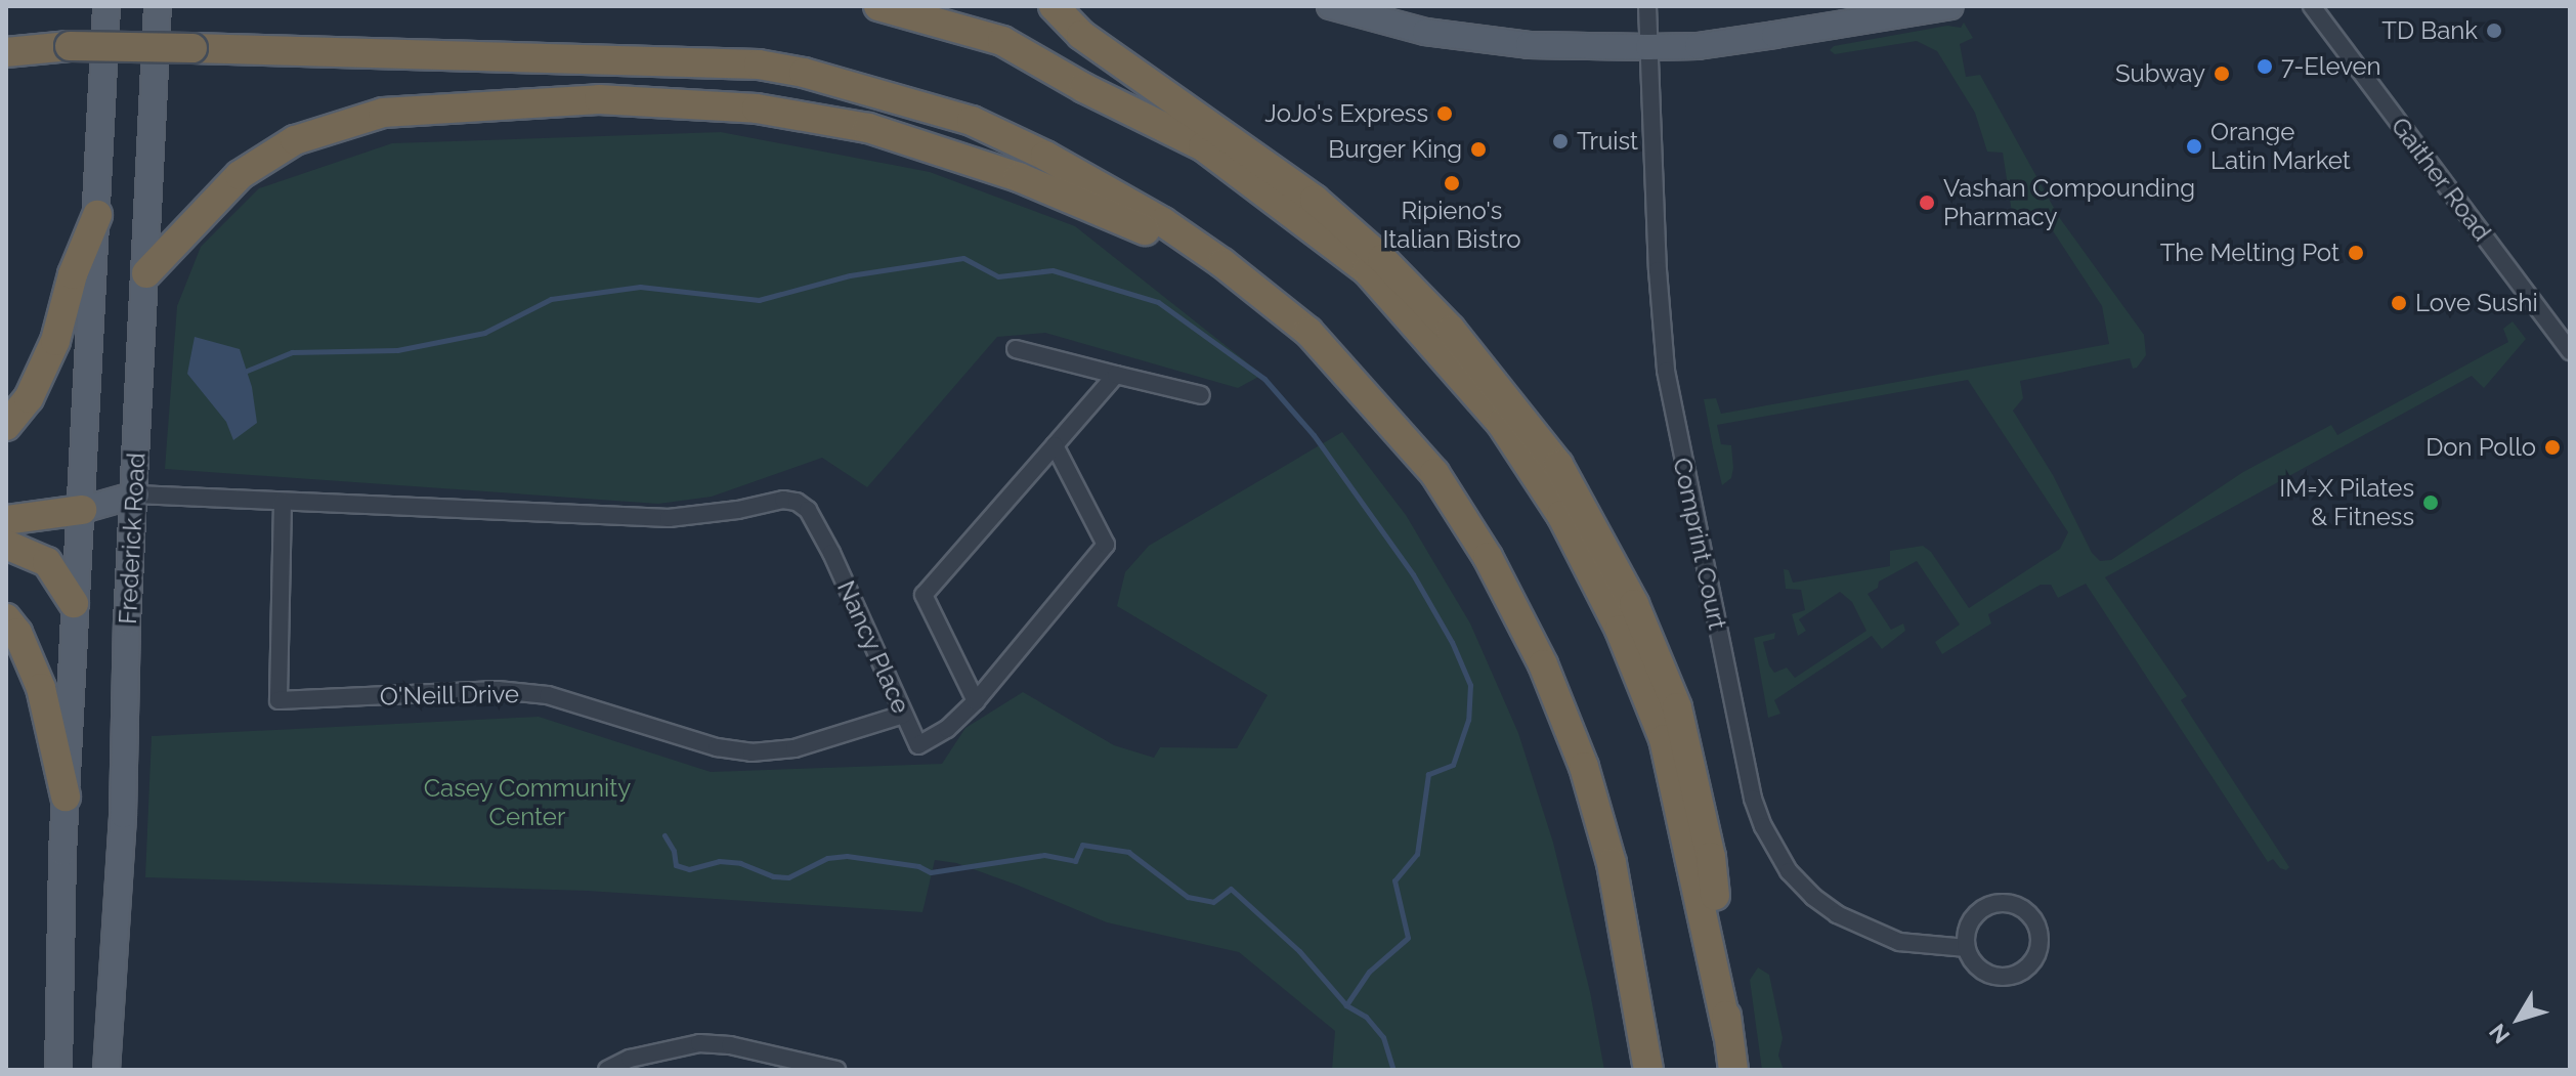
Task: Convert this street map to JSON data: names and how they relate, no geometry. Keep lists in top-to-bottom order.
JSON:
{
  "streets": {
    "main road": ["Frederick Road"],
    "street": [
      "Gaither Road",
      "Comprint Court",
      "Nancy Place",
      "O'Neill Drive"
    ]
  },
  "crossings": [
    ["Nancy Place", "O'Neill Drive"]
  ],
  "parks": ["Casey Community Center"],
  "places": [
    "TD Bank",
    "7-Eleven",
    "Subway",
    "JoJo's Express",
    "Truist",
    "Orange Latin Market",
    "Burger King",
    "Ripieno's Italian Bistro",
    "Vashan Compounding Pharmacy",
    "The Melting Pot",
    "Love Sushi",
    "Don Pollo",
    "IM=X Pilates & Fitness"
  ],
  "north": "bottom left"
}
